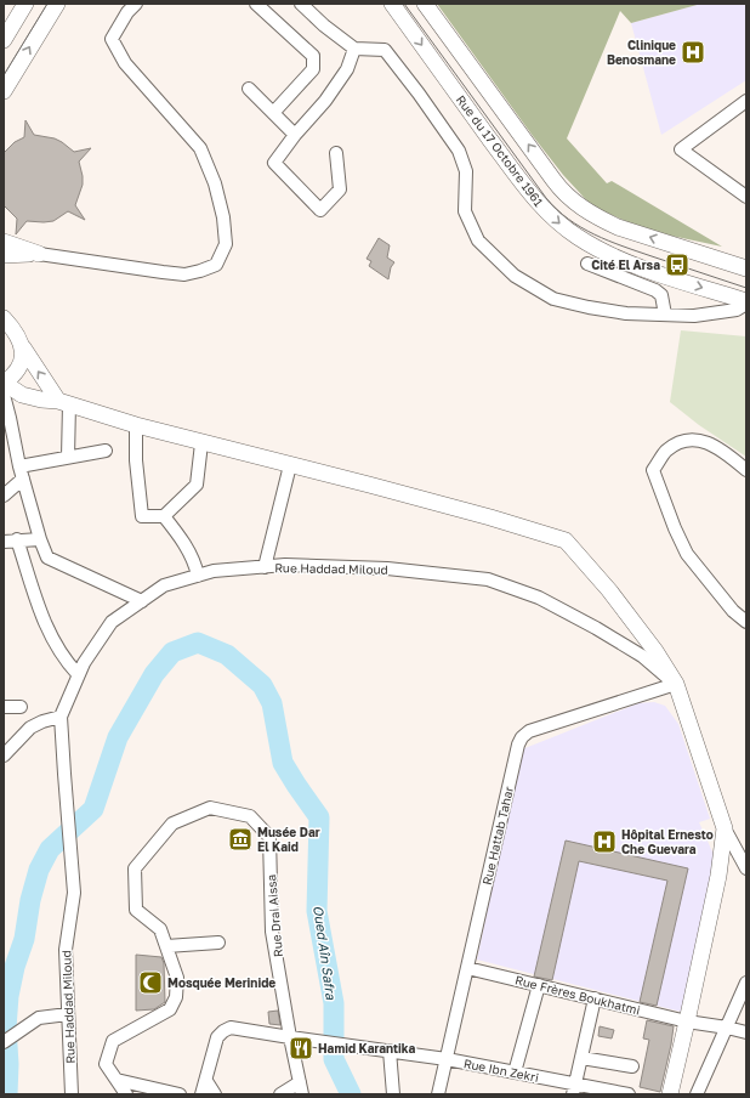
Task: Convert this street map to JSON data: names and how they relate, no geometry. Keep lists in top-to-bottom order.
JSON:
{
  "streets": {
    "main road": ["Rue du 17 Octobre 1961"],
    "street": [
      "Rue Haddad Miloud",
      "Rue Hattab Tahar",
      "Rue Drai Aissa",
      "Rue Frères Boukhatmi",
      "Rue Ibn Zekri"
    ]
  },
  "crossings": [
    ["Rue Haddad Miloud", "Rue Hattab Tahar"],
    ["Rue Hattab Tahar", "Rue Frères Boukhatmi"],
    ["Rue Hattab Tahar", "Rue Ibn Zekri"],
    ["Rue Drai Aissa", "Rue Ibn Zekri"]
  ],
  "water": ["Oued Aîn Safra"],
  "places": {
    "hospital": ["Clinique Benosmane", "Hôpital Ernesto Che Guevara"],
    "bus stop": ["Cité El Arsa"],
    "museum": ["Musée Dar El Kaid"],
    "mosque": ["Mosquée Merinide"],
    "restaurant": ["Hamid Karantika"]
  }
}
